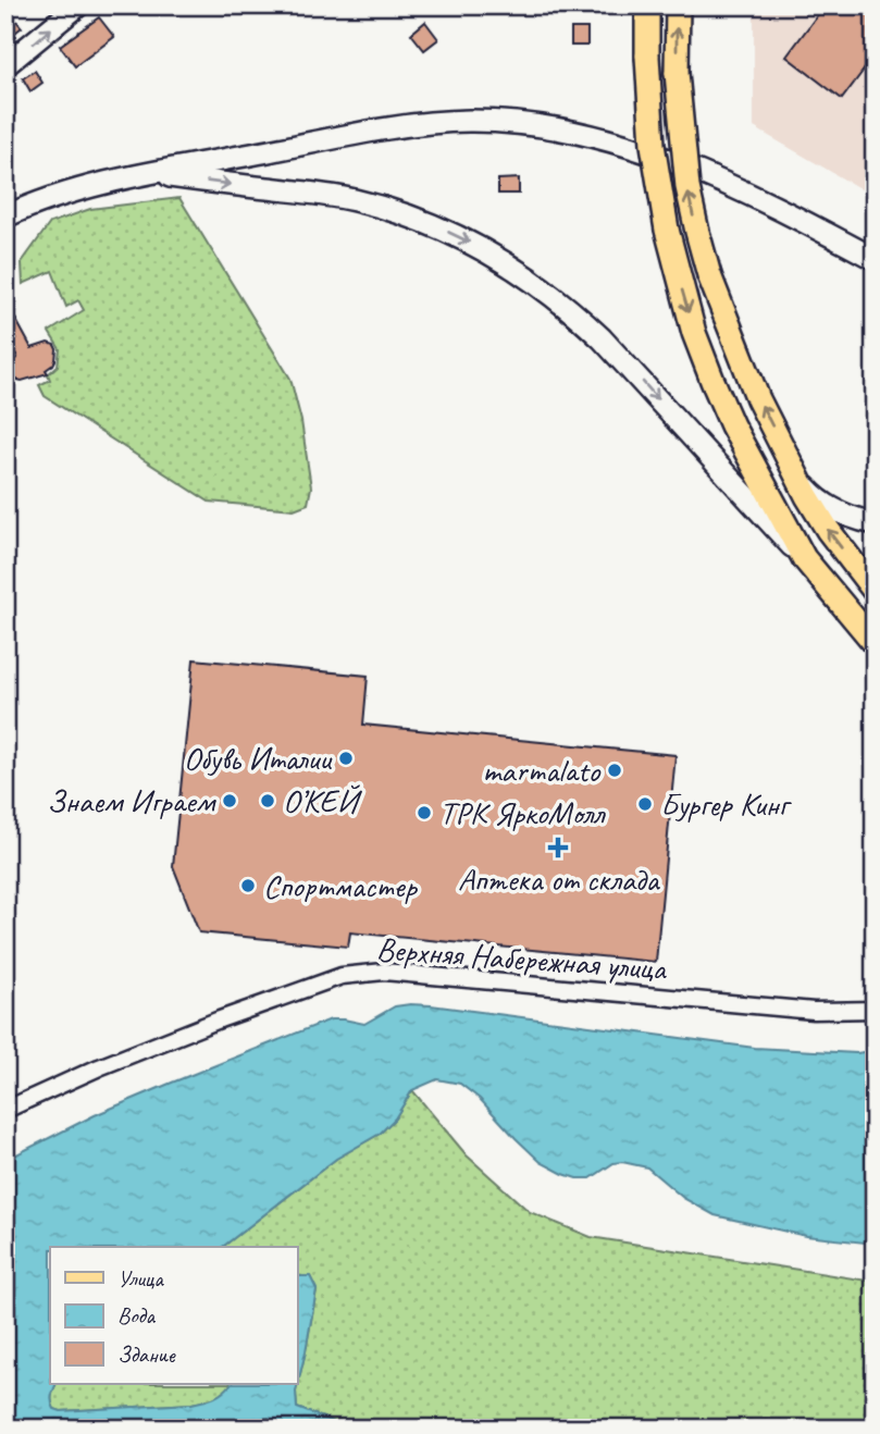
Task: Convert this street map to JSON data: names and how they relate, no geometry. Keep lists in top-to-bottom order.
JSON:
{
  "streets": {
    "street": ["Верхняя Набережная улица"]
  },
  "places": {
    "other": [
      "Обувь Италии",
      "marmalato",
      "Знаем Играем",
      "О’КЕЙ",
      "Бургер Кинг",
      "ТРК ЯркоМолл",
      "Спортмастер"
    ],
    "health": ["Аптека от склада"]
  },
  "legend": ["Улица", "Вода", "Здание"]
}
